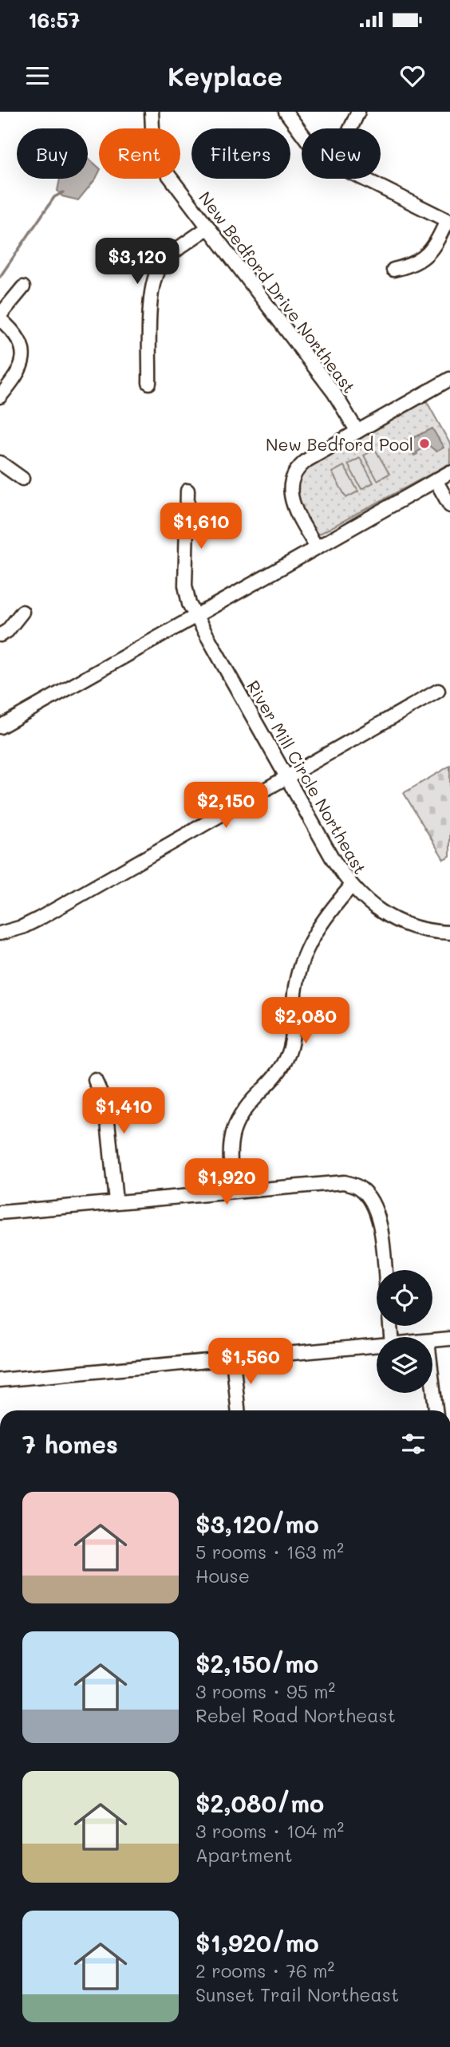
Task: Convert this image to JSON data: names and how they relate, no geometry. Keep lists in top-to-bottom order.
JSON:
{
  "streets": {
    "street": ["New Bedford Drive Northeast", "River Mill Circle Northeast"]
  },
  "places": ["New Bedford Pool"],
  "page": {
    "status": "16:57",
    "header": "Keyplace",
    "chip": [
      "Buy",
      "Rent",
      "Filters",
      "New"
    ],
    "price": [
      "$3,120",
      "$1,610",
      "$2,150",
      "$2,080",
      "$1,410",
      "$1,920",
      "$1,560"
    ],
    "heading": "7 homes",
    "list": [
      {
        "name": "$3,120/mo",
        "note": "5 rooms · 163 m² · House"
      },
      {
        "name": "$2,150/mo",
        "note": "3 rooms · 95 m² · Rebel Road Northeast"
      },
      {
        "name": "$2,080/mo",
        "note": "3 rooms · 104 m² · Apartment"
      },
      {
        "name": "$1,920/mo",
        "note": "2 rooms · 76 m² · Sunset Trail Northeast"
      }
    ]
  }
}
